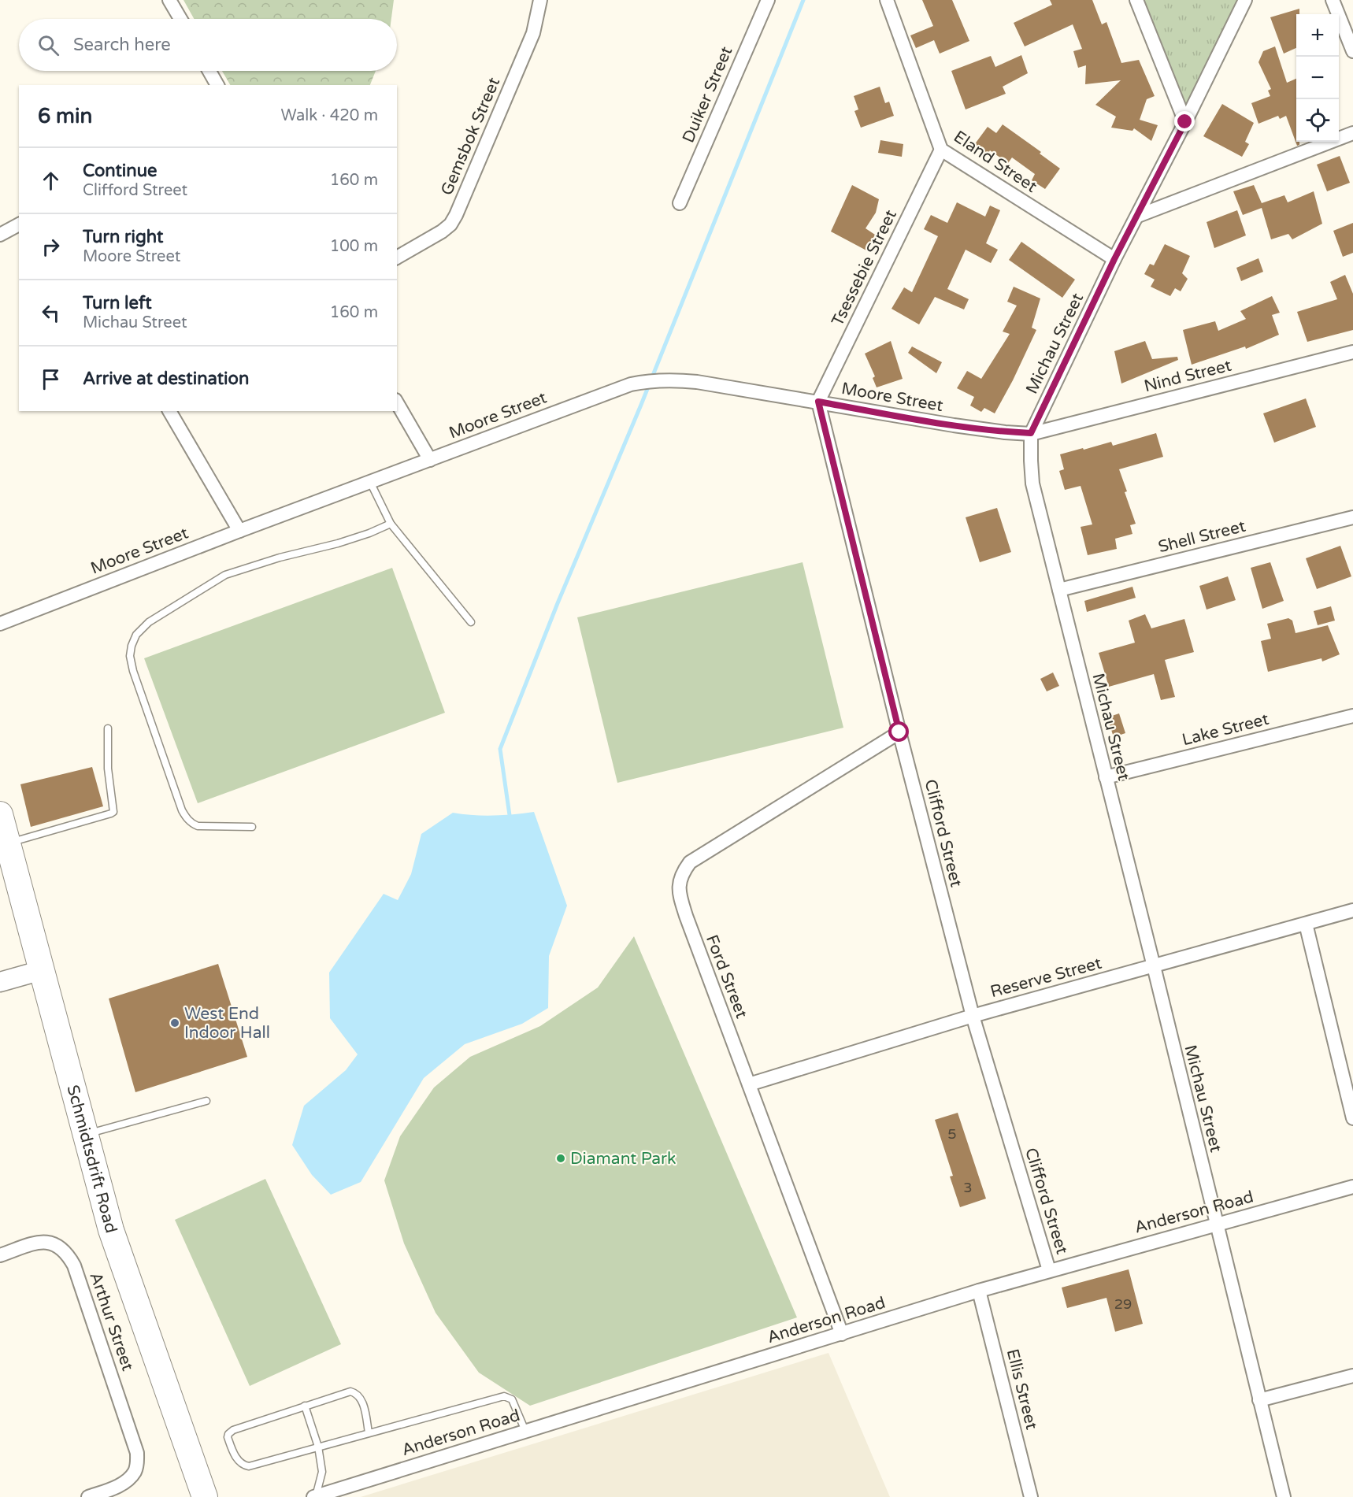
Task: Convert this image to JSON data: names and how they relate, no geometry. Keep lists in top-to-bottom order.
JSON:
{
  "streets": {
    "highway": ["Schmidtsdrift Road"],
    "street": [
      "Duiker Street",
      "Gemsbok Street",
      "Eland Street",
      "Tsessebie Street",
      "Michau Street",
      "Nind Street",
      "Moore Street",
      "Shell Street",
      "Lake Street",
      "Clifford Street",
      "Ford Street",
      "Reserve Street",
      "Anderson Road",
      "Arthur Street",
      "Ellis Street"
    ]
  },
  "crossings": [
    ["Eland Street", "Tsessebie Street"],
    ["Eland Street", "Michau Street"],
    ["Tsessebie Street", "Moore Street"],
    ["Tsessebie Street", "Clifford Street"],
    ["Michau Street", "Nind Street"],
    ["Michau Street", "Moore Street"],
    ["Michau Street", "Shell Street"],
    ["Michau Street", "Lake Street"],
    ["Michau Street", "Reserve Street"],
    ["Michau Street", "Anderson Road"],
    ["Nind Street", "Moore Street"],
    ["Moore Street", "Clifford Street"],
    ["Clifford Street", "Ford Street"],
    ["Clifford Street", "Reserve Street"],
    ["Clifford Street", "Anderson Road"],
    ["Ford Street", "Reserve Street"],
    ["Ford Street", "Anderson Road"],
    ["Anderson Road", "Ellis Street"]
  ],
  "places": ["West End Indoor Hall", "Diamant Park"],
  "house_numbers": ["5", "3", "29"],
  "page": {
    "map_buttons": ["+", "−"],
    "search": "Search here",
    "heading": ["6 min", "Walk · 420 m"],
    "list": [
      ["Continue", "Clifford Street", "160 m"],
      ["Turn right", "Moore Street", "100 m"],
      ["Turn left", "Michau Street", "160 m"],
      "Arrive at destination"
    ]
  }
}
